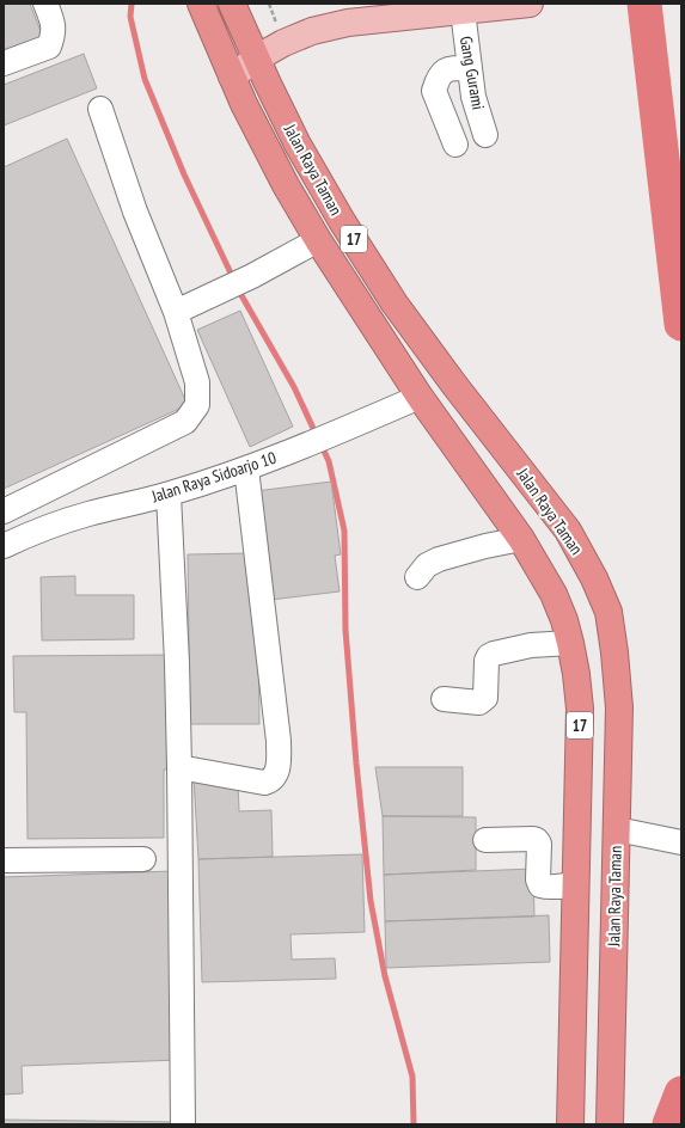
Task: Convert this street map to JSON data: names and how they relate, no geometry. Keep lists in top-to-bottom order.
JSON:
{
  "streets": {
    "highway": ["Jalan Raya Taman", "17"],
    "street": ["Gang Gurami", "Jalan Raya Sidoarjo 10"]
  },
  "crossings": [
    ["Jalan Raya Taman", "Jalan Raya Sidoarjo 10"]
  ]
}
